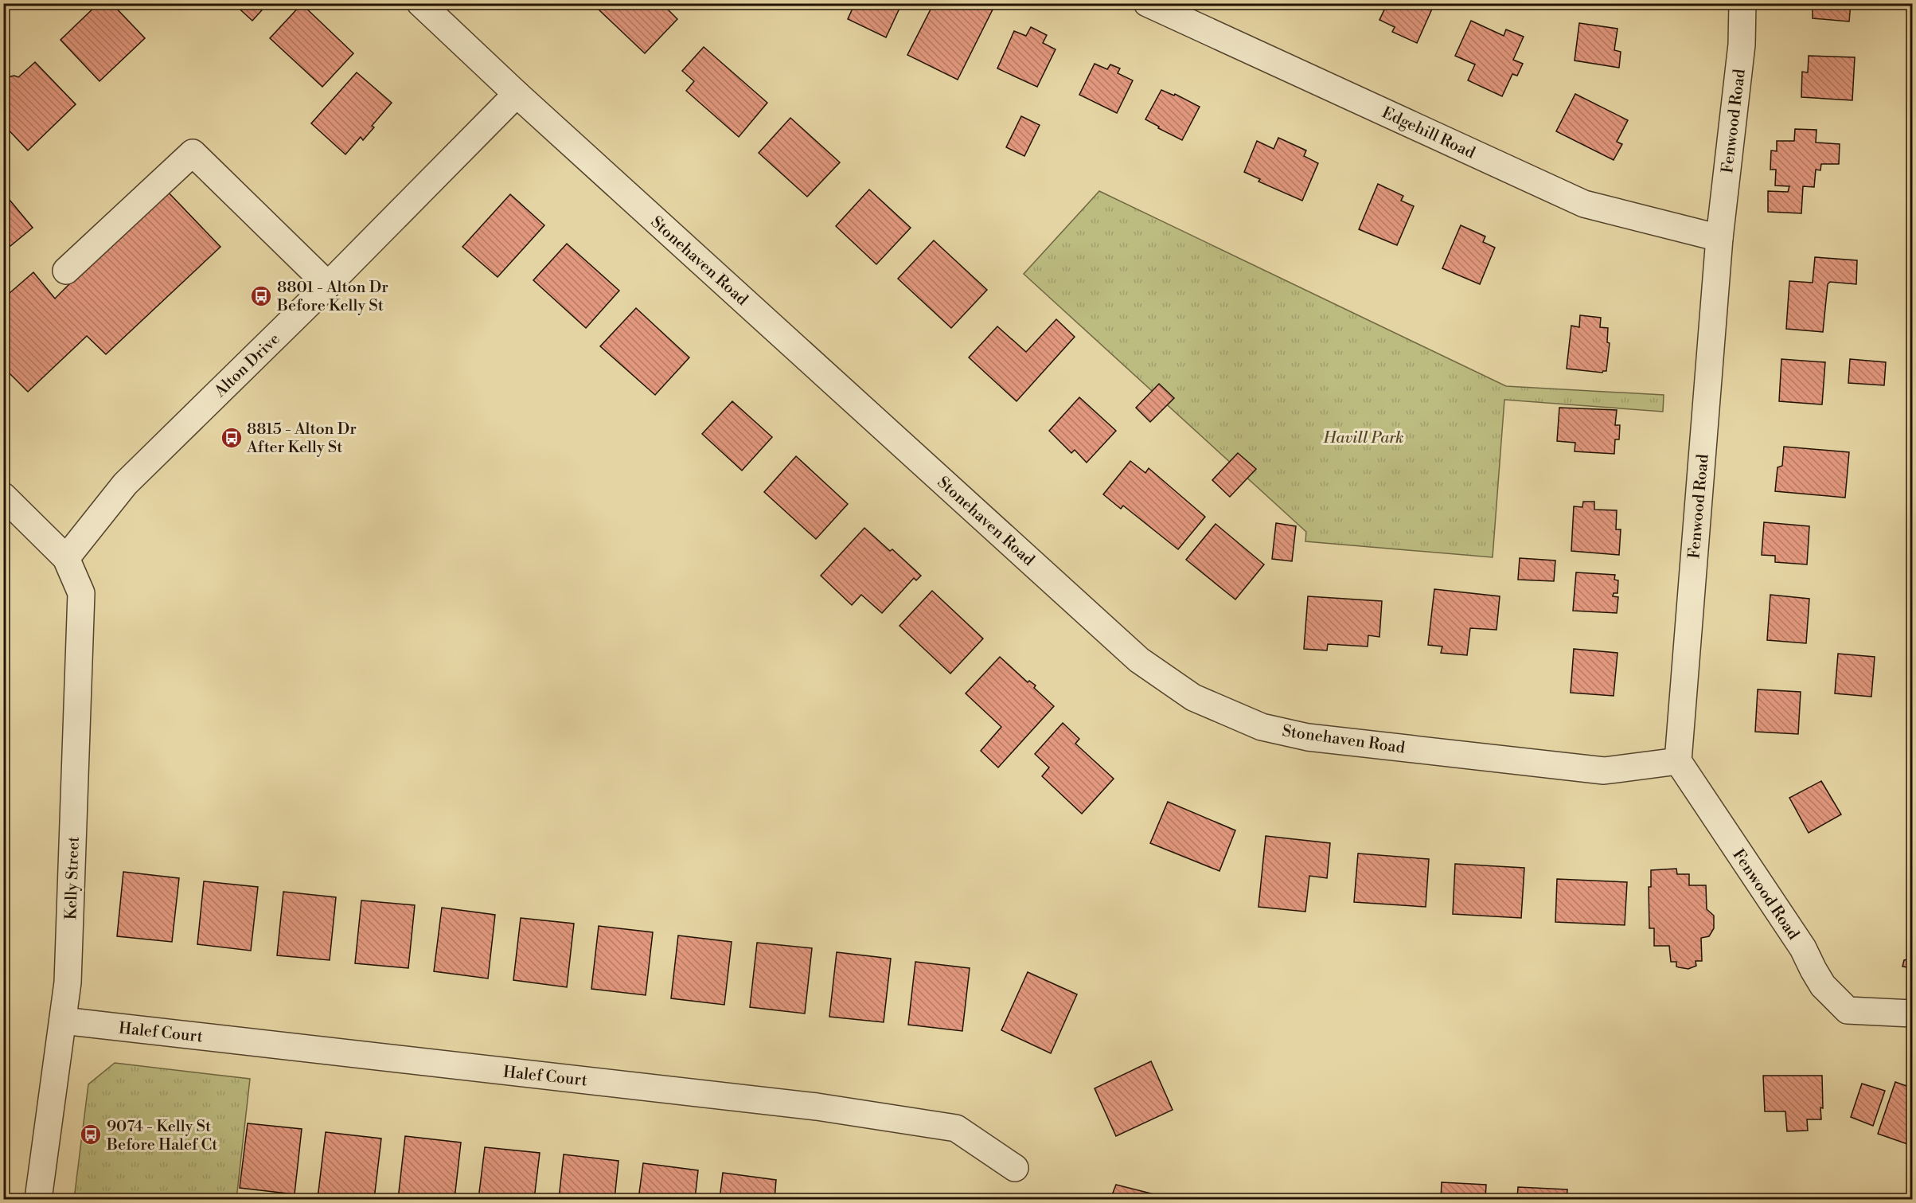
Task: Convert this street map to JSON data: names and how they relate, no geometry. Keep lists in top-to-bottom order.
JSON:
{
  "streets": {
    "street": [
      "Fenwood Road",
      "Edgehill Road",
      "Stonehaven Road",
      "Alton Drive",
      "Kelly Street",
      "Halef Court"
    ]
  },
  "crossings": [
    ["Fenwood Road", "Edgehill Road"],
    ["Fenwood Road", "Stonehaven Road"],
    ["Stonehaven Road", "Alton Drive"],
    ["Alton Drive", "Kelly Street"],
    ["Kelly Street", "Halef Court"]
  ],
  "parks": ["Havill Park"],
  "places": {
    "bus stop": ["8801 - Alton Dr Before Kelly St", "8815 - Alton Dr After Kelly St", "9074 - Kelly St Before Halef Ct"]
  }
}
